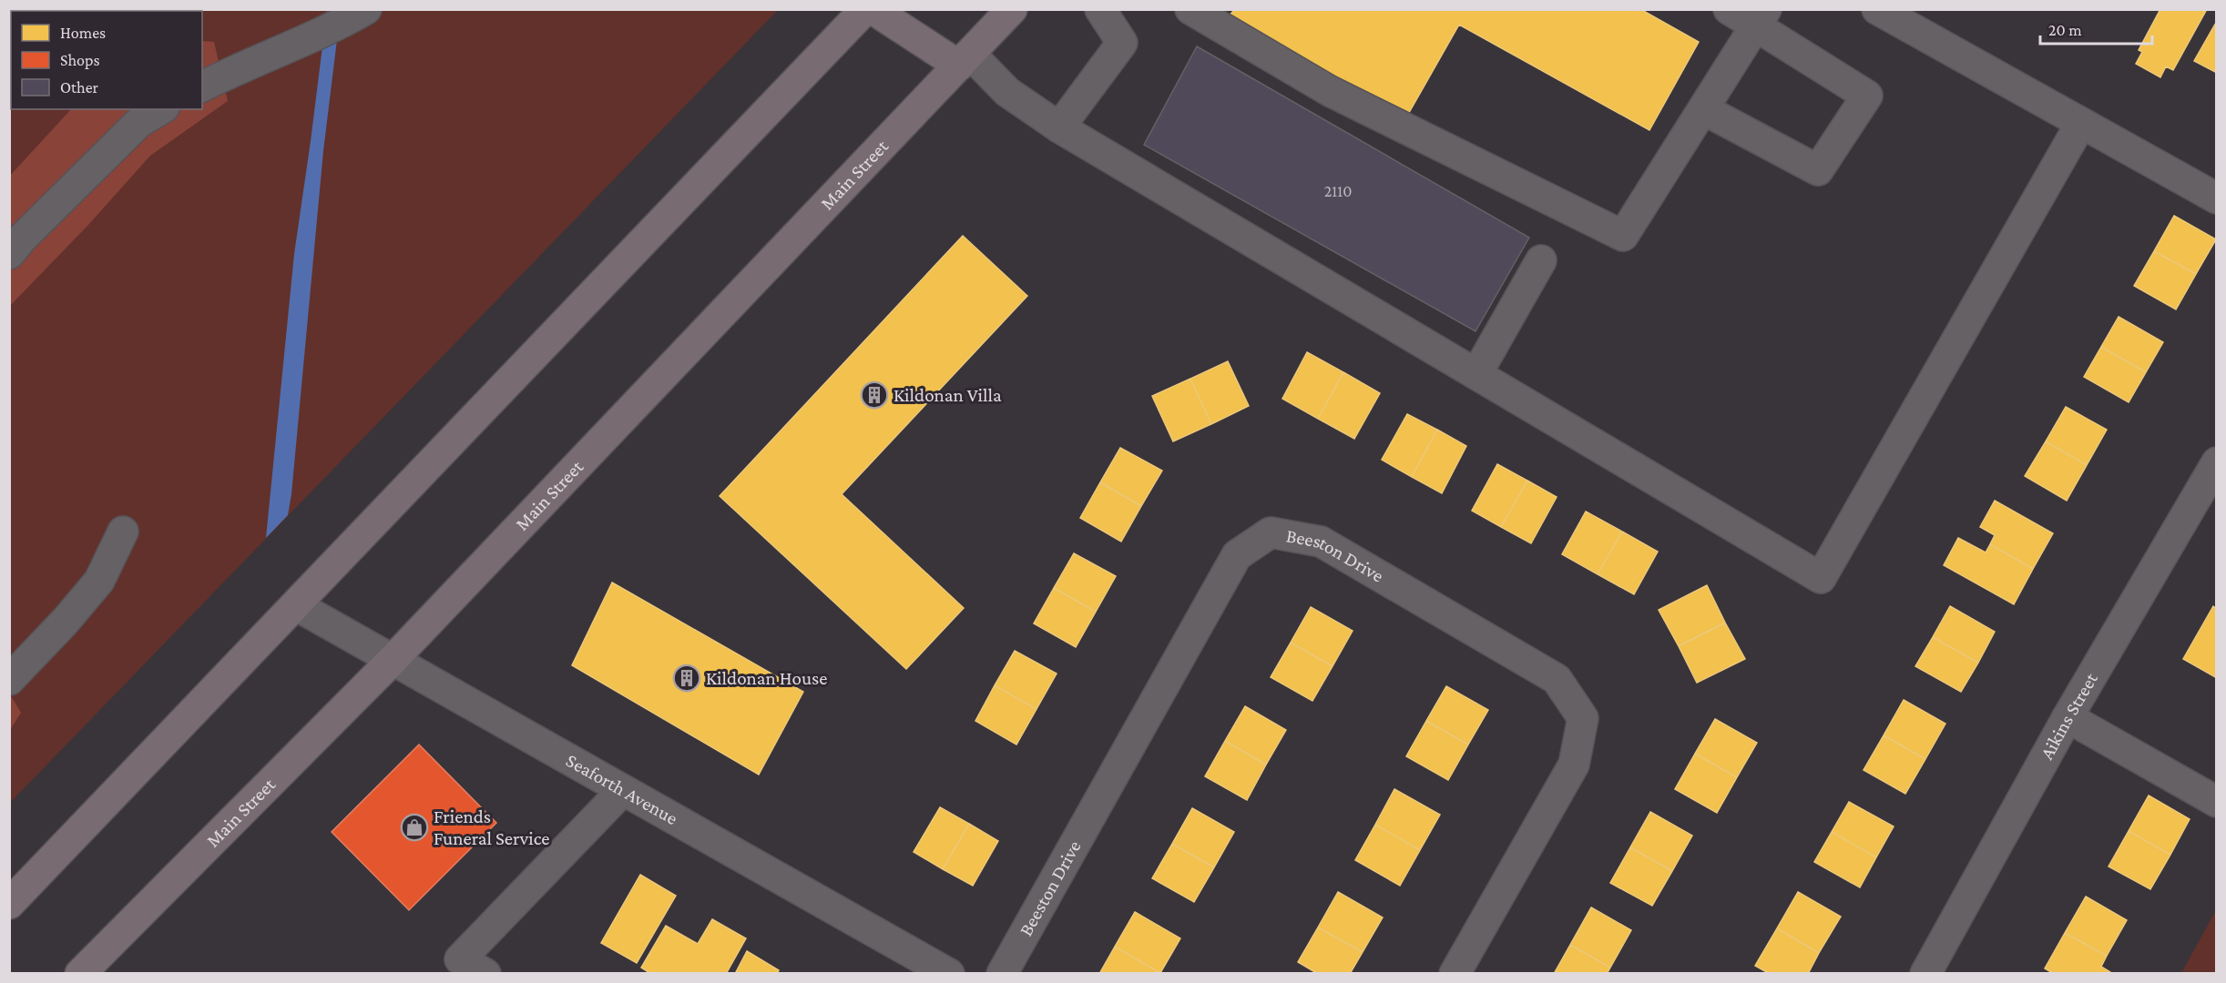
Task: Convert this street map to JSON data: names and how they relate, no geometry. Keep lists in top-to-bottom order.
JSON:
{
  "streets": {
    "main road": ["Main Street"],
    "street": ["Beeston Drive", "Aikins Street", "Seaforth Avenue"]
  },
  "crossings": [
    ["Main Street", "Seaforth Avenue"]
  ],
  "places": {
    "building": ["Kildonan Villa", "Kildonan House"],
    "shop": ["Friends Funeral Service"]
  },
  "house_numbers": ["2110"],
  "legend": ["Homes", "Shops", "Other"],
  "scale_bar": "20 m"
}
